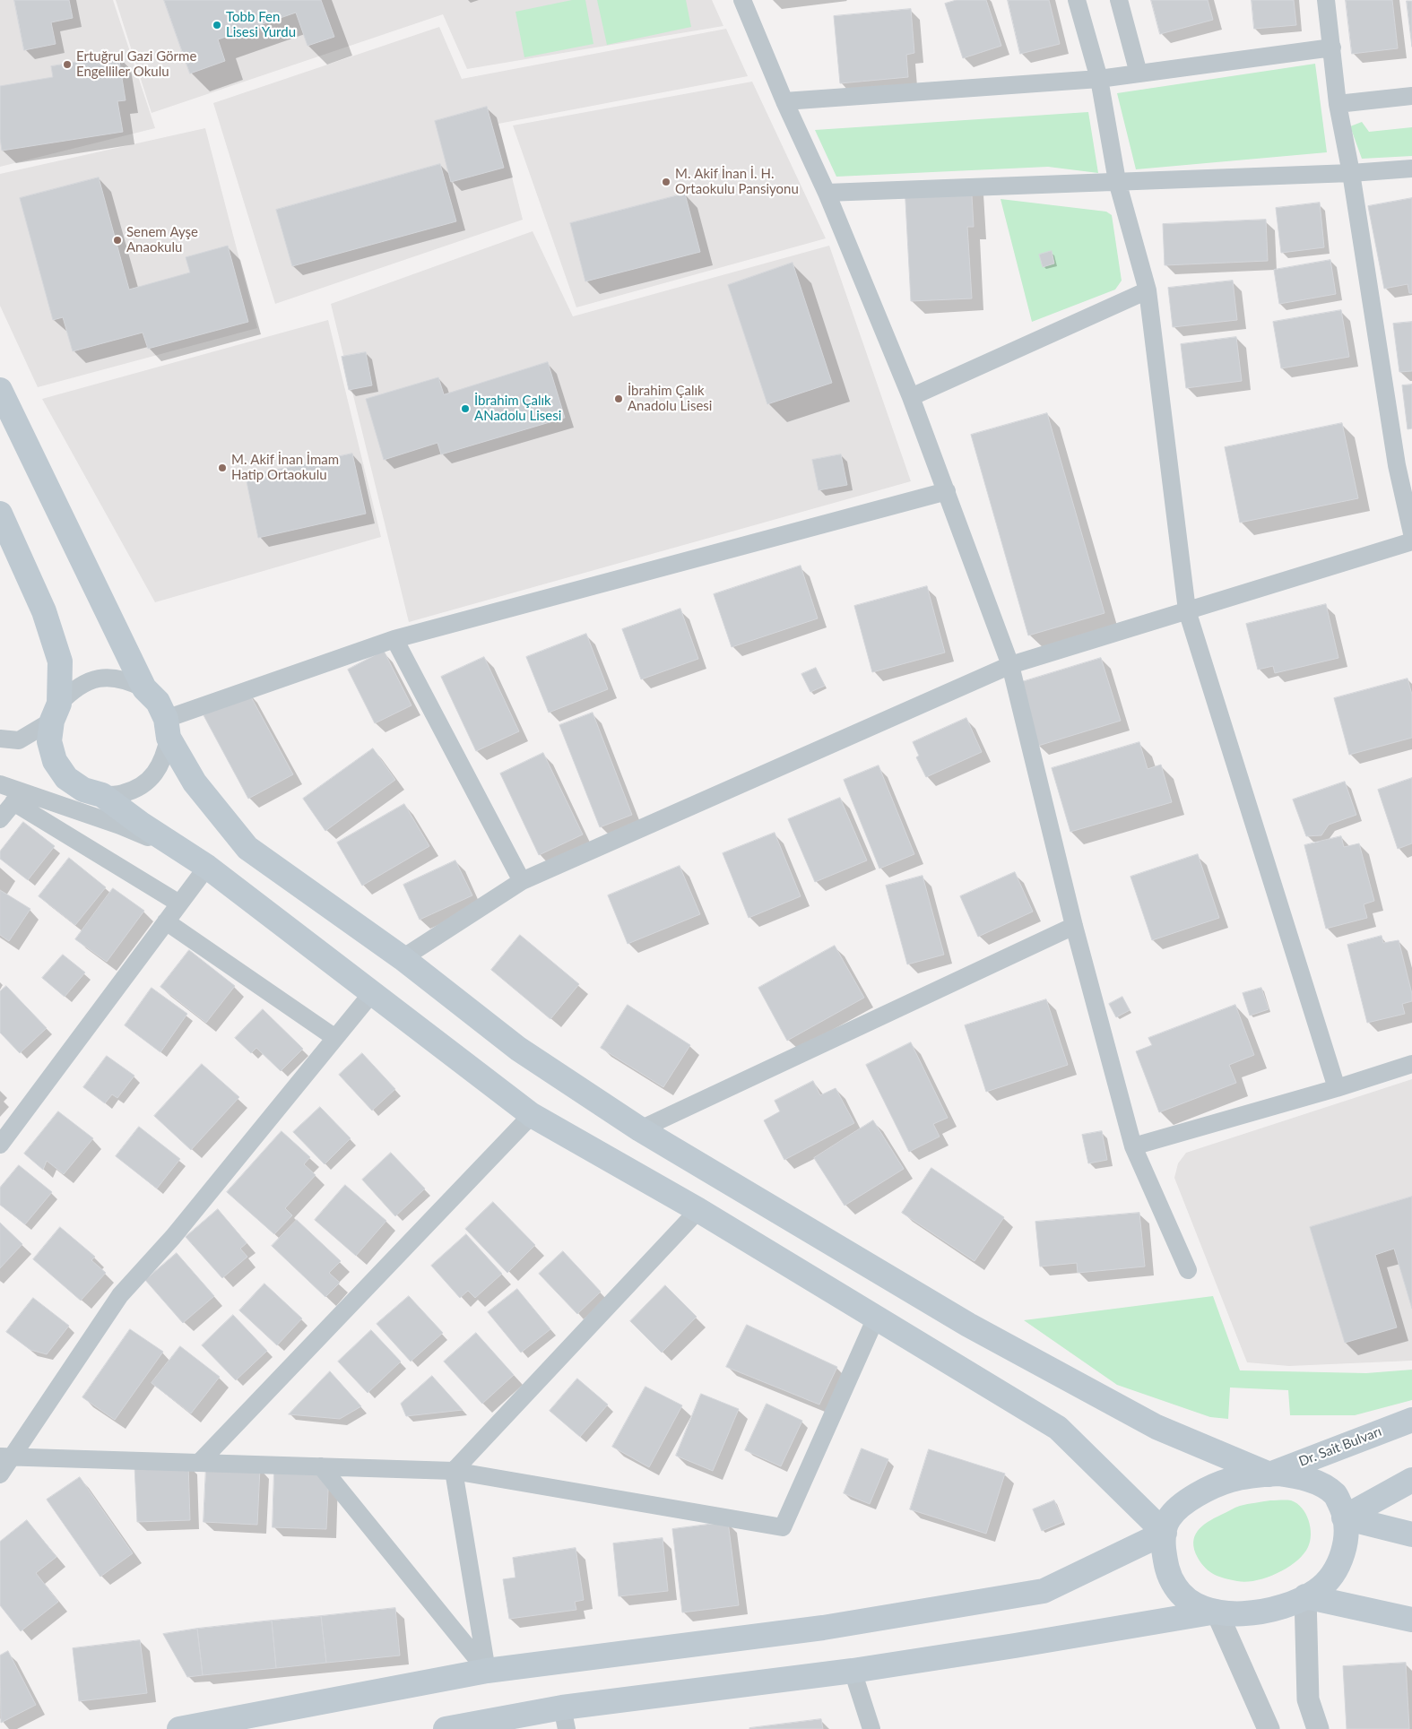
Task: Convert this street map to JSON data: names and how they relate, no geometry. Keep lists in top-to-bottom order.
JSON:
{
  "streets": {
    "main road": ["Dr. Sait Bulvarı"]
  },
  "places": [
    "Tobb Fen Lisesi Yurdu",
    "Ertuğrul Gazi Görme Engelliler Okulu",
    "M. Akif İnan İ. H. Ortaokulu Pansiyonu",
    "Senem Ayşe Anaokulu",
    "İbrahim Çalık Anadolu Lisesi",
    "İbrahim Çalık ANadolu Lisesi",
    "M. Akif İnan İmam Hatip Ortaokulu"
  ]
}
